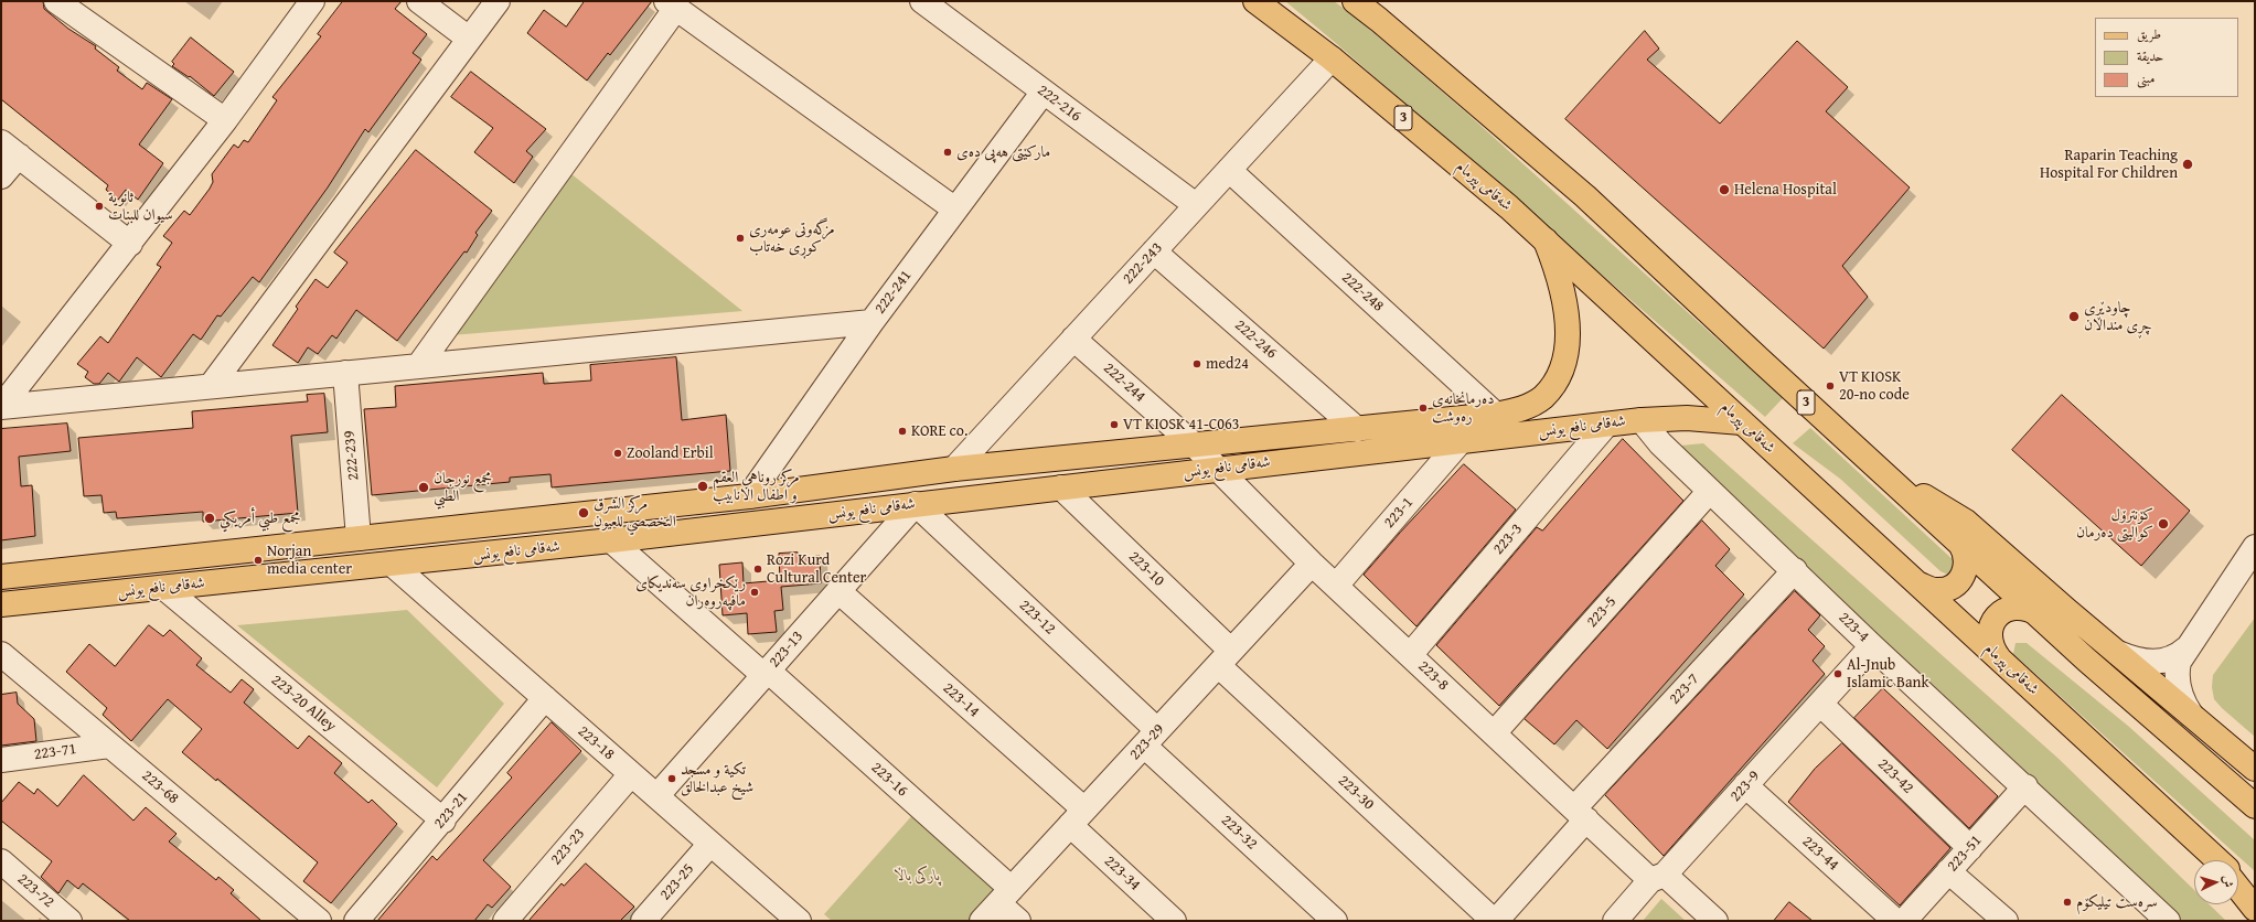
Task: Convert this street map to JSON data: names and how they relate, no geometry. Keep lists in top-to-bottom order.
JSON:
{
  "streets": {
    "main road": ["3", "شەقامی پیرمام", "شەقامی نافع یونس"],
    "street": [
      "222-216",
      "222-243",
      "222-241",
      "222-248",
      "222-246",
      "222-244",
      "222-239",
      "223-1",
      "223-3",
      "223-10",
      "223-5",
      "223-12",
      "223-4",
      "223-13",
      "223-8",
      "223-7",
      "223-14",
      "223-20 Alley",
      "223-29",
      "223-18",
      "223-71",
      "223-42",
      "223-16",
      "223-9",
      "223-68",
      "223-30",
      "223-21",
      "223-32",
      "223-23",
      "223-44",
      "223-51",
      "223-34",
      "223-25",
      "223-72"
    ]
  },
  "crossings": [
    ["222-216", "222-243"],
    ["222-216", "222-241"],
    ["شەقامی پیرمام", "222-243"],
    ["شەقامی پیرمام", "شەقامی نافع یونس"],
    ["222-243", "222-248"],
    ["222-243", "222-246"],
    ["222-243", "222-244"],
    ["222-243", "شەقامی نافع یونس"],
    ["222-241", "شەقامی نافع یونس"],
    ["222-248", "شەقامی نافع یونس"],
    ["222-246", "شەقامی نافع یونس"],
    ["222-244", "شەقامی نافع یونس"],
    ["222-244", "223-8"],
    ["شەقامی نافع یونس", "222-239"],
    ["شەقامی نافع یونس", "223-1"],
    ["شەقامی نافع یونس", "223-3"],
    ["شەقامی نافع یونس", "223-10"],
    ["شەقامی نافع یونس", "223-12"],
    ["شەقامی نافع یونس", "223-4"],
    ["شەقامی نافع یونس", "223-13"],
    ["شەقامی نافع یونس", "223-8"],
    ["شەقامی نافع یونس", "223-20 Alley"],
    ["شەقامی نافع یونس", "223-18"],
    ["شەقامی نافع یونس", "223-16"],
    ["223-1", "223-8"],
    ["223-3", "223-8"],
    ["223-10", "223-29"],
    ["223-10", "223-30"],
    ["223-5", "223-4"],
    ["223-5", "223-8"],
    ["223-12", "223-13"],
    ["223-12", "223-29"],
    ["223-12", "223-32"],
    ["223-4", "223-7"],
    ["223-4", "223-9"],
    ["223-4", "223-51"],
    ["223-13", "223-14"],
    ["223-13", "223-18"],
    ["223-13", "223-16"],
    ["223-8", "223-7"],
    ["223-8", "223-29"],
    ["223-8", "223-9"],
    ["223-7", "223-30"],
    ["223-14", "223-29"],
    ["223-14", "223-34"],
    ["223-20 Alley", "223-21"],
    ["223-29", "223-16"],
    ["223-29", "223-30"],
    ["223-29", "223-32"],
    ["223-29", "223-34"],
    ["223-18", "223-21"],
    ["223-18", "223-23"],
    ["223-18", "223-25"],
    ["223-71", "223-68"],
    ["223-42", "223-9"],
    ["223-42", "223-51"],
    ["223-9", "223-44"]
  ],
  "parks": ["پارکی باڵا"],
  "places": [
    "مارکێتی هەپی دەی",
    "Raparin Teaching Hospital For Children",
    "Helena Hospital",
    "ثانوية سيوان للبنات",
    "مزگەوتی عومەری کوڕی خەتاب",
    "چاودێری چڕی منداڵان",
    "med24",
    "VT KIOSK 20-no code",
    "دەرمانخانەی رەوشت",
    "VT KIOSK 41-C063",
    "KORE co.",
    "Zooland Erbil",
    "مركز روناهي العقم و اطفال الانابيب",
    "مجمع نورجان الطبي",
    "مركز الشرق التخصصي للعيون",
    "مجمع طبي أمریکي",
    "کۆنترۆل کوالیتی دەرمان",
    "Norjan media center",
    "Rozi Kurd Cultural Center",
    "رێکخراوی سەندیکای مافپەروەران",
    "Al-Jnub Islamic Bank",
    "تكية و مسجد شيخ عبدالخالق",
    "سره‌ست تیلیکۆم"
  ],
  "legend": ["طريق", "حديقة", "مبنى"],
  "north": "right"
}
